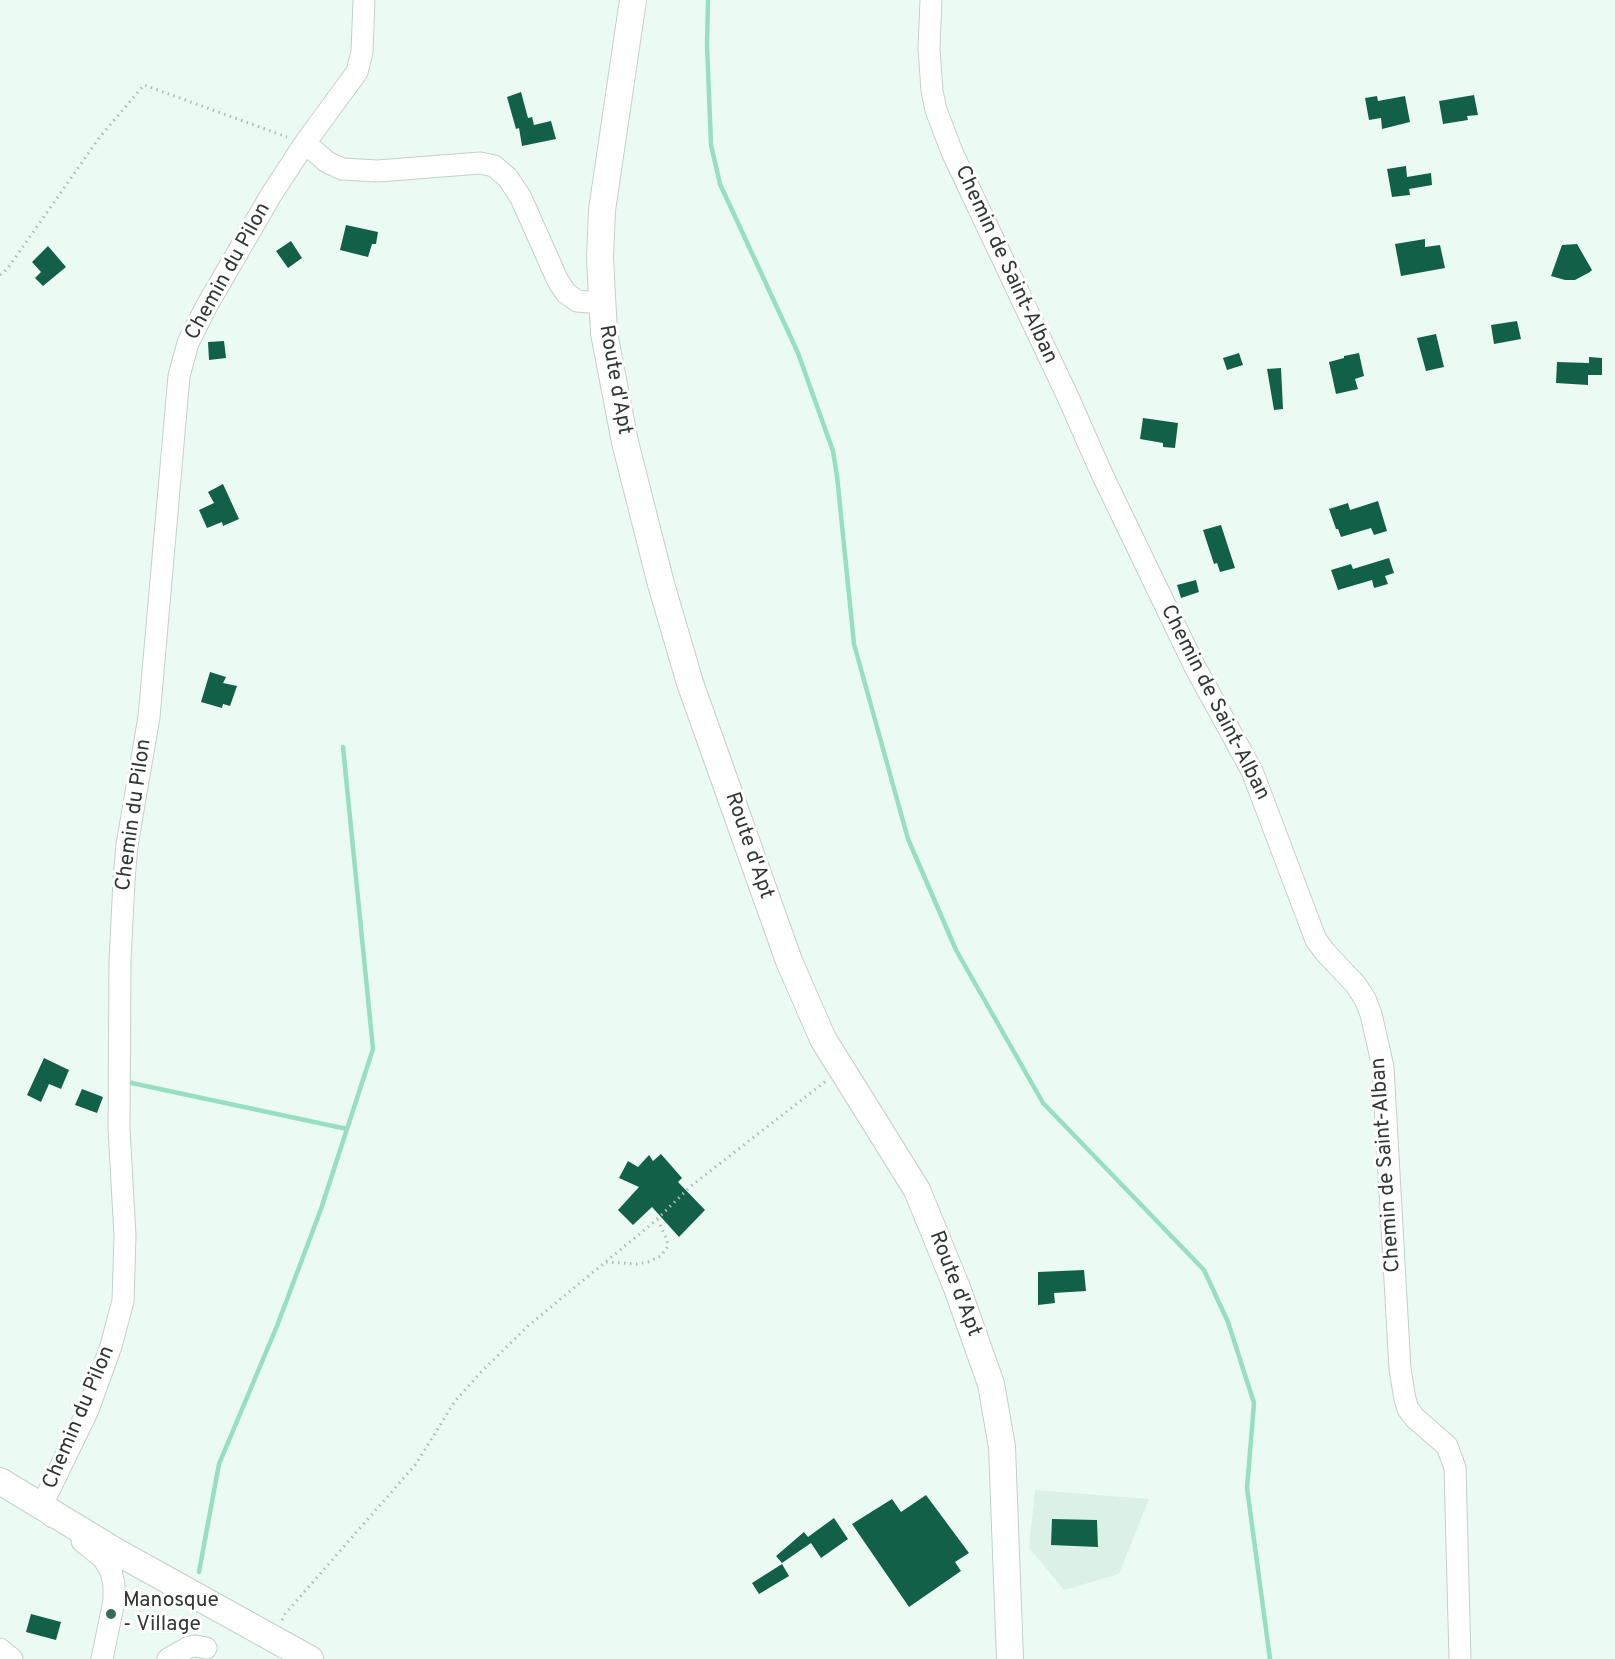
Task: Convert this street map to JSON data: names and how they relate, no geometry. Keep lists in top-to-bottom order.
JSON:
{
  "streets": {
    "main road": ["Route d'Apt"],
    "street": ["Chemin de Saint-Alban", "Chemin du Pilon"]
  },
  "places": ["Manosque - Village"]
}
